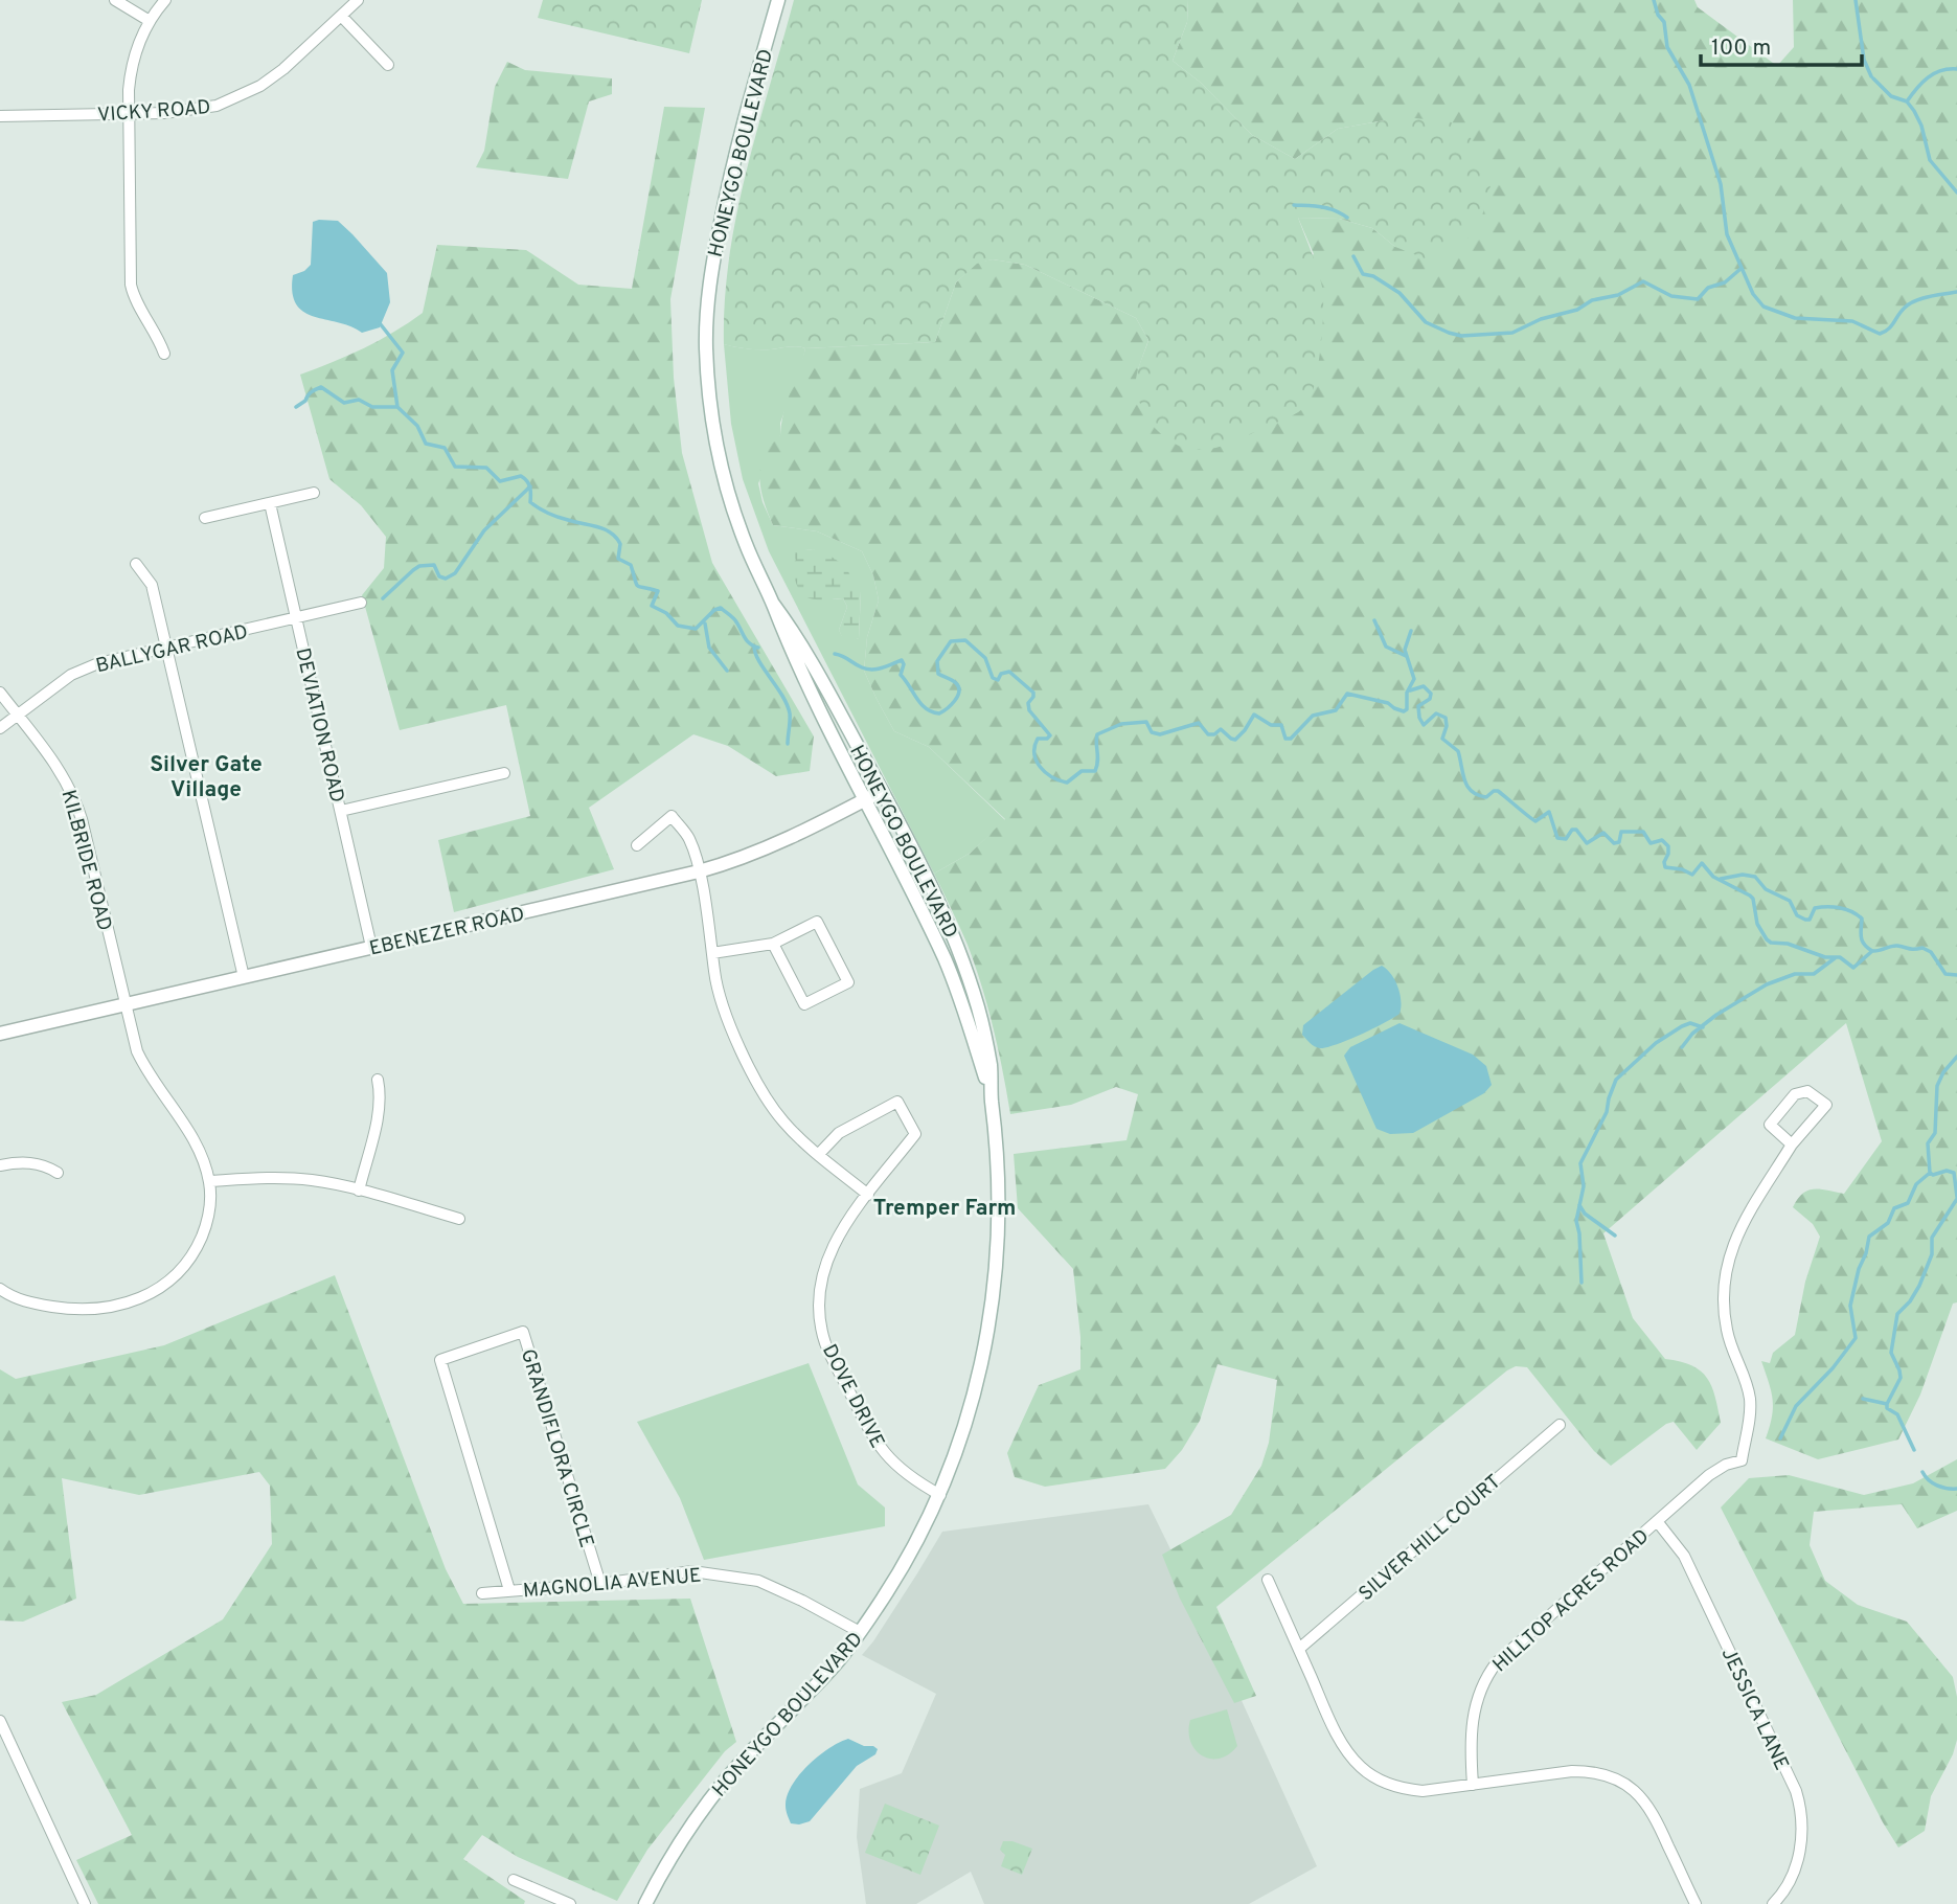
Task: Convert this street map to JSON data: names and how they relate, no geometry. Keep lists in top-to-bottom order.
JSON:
{
  "streets": {
    "main road": ["HONEYGO BOULEVARD", "EBENEZER ROAD"],
    "street": [
      "VICKY ROAD",
      "BALLYGAR ROAD",
      "DEVIATION ROAD",
      "KILBRIDE ROAD",
      "DOVE DRIVE",
      "GRANDIFLORA CIRCLE",
      "SILVER HILL COURT",
      "MAGNOLIA AVENUE",
      "HILLTOP ACRES ROAD",
      "JESSICA LANE"
    ]
  },
  "crossings": [
    ["HONEYGO BOULEVARD", "EBENEZER ROAD"],
    ["HONEYGO BOULEVARD", "DOVE DRIVE"],
    ["HONEYGO BOULEVARD", "MAGNOLIA AVENUE"],
    ["BALLYGAR ROAD", "DEVIATION ROAD"],
    ["BALLYGAR ROAD", "KILBRIDE ROAD"],
    ["DEVIATION ROAD", "EBENEZER ROAD"],
    ["KILBRIDE ROAD", "EBENEZER ROAD"],
    ["GRANDIFLORA CIRCLE", "MAGNOLIA AVENUE"],
    ["HILLTOP ACRES ROAD", "JESSICA LANE"]
  ],
  "districts": ["Silver Gate Village", "Tremper Farm"],
  "scale_bar": "100 m"
}
